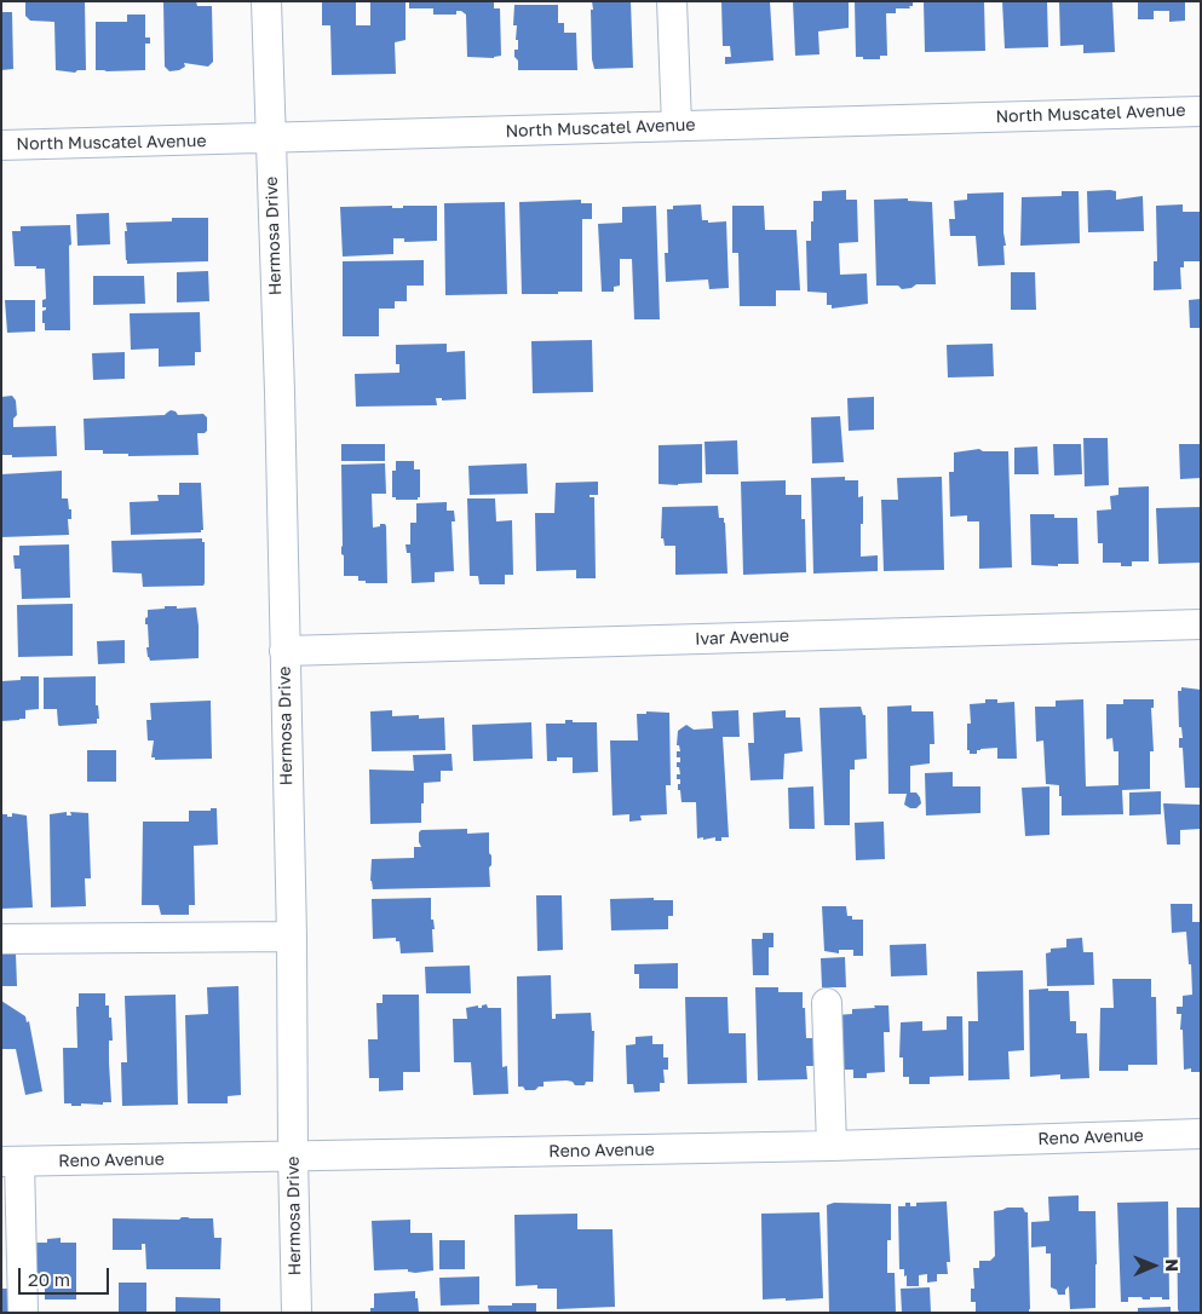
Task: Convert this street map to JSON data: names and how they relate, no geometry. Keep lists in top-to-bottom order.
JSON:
{
  "streets": {
    "street": [
      "North Muscatel Avenue",
      "Hermosa Drive",
      "Ivar Avenue",
      "Reno Avenue"
    ]
  },
  "crossings": [
    ["North Muscatel Avenue", "Hermosa Drive"],
    ["Hermosa Drive", "Ivar Avenue"],
    ["Hermosa Drive", "Reno Avenue"]
  ],
  "scale_bar": "20 m",
  "north": "right"
}
